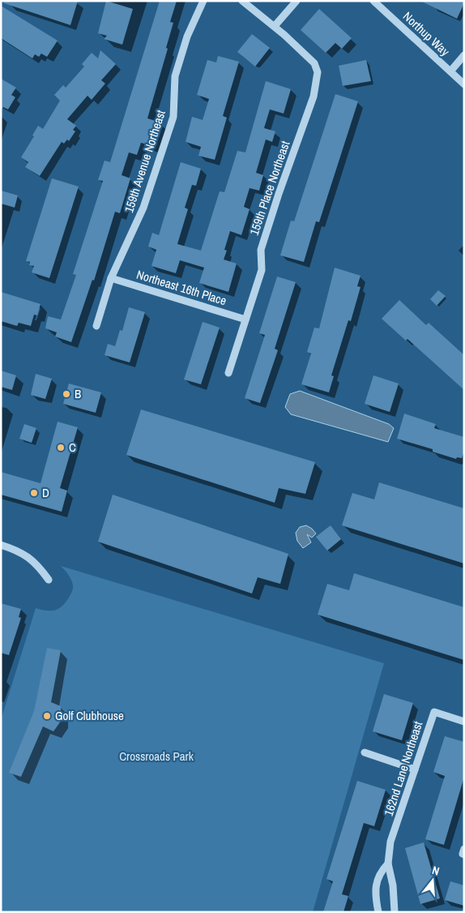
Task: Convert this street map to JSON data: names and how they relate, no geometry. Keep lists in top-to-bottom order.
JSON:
{
  "streets": {
    "street": [
      "Northup Way",
      "159th Avenue Northeast",
      "159th Place Northeast",
      "Northeast 16th Place",
      "162nd Lane Northeast"
    ]
  },
  "crossings": [
    ["159th Avenue Northeast", "Northeast 16th Place"],
    ["159th Place Northeast", "Northeast 16th Place"]
  ],
  "parks": ["Crossroads Park"],
  "places": [
    "B",
    "C",
    "D",
    "Golf Clubhouse"
  ],
  "north": "top"
}
